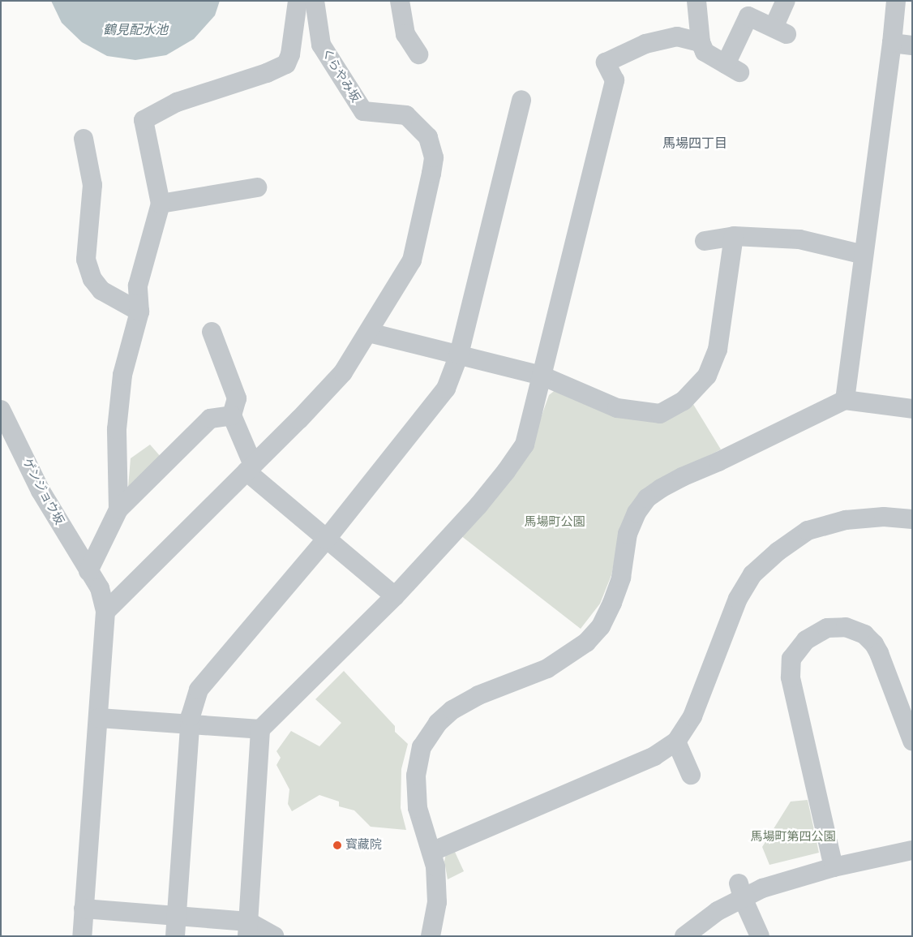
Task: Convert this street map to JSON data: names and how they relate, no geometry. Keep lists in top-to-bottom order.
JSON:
{
  "streets": {
    "street": ["くらやみ坂", "ゲンジョウ坂"]
  },
  "districts": ["馬場四丁目"],
  "water": ["鶴見配水池"],
  "parks": ["馬場町公園", "馬場町第四公園"],
  "places": ["寳藏院"]
}
